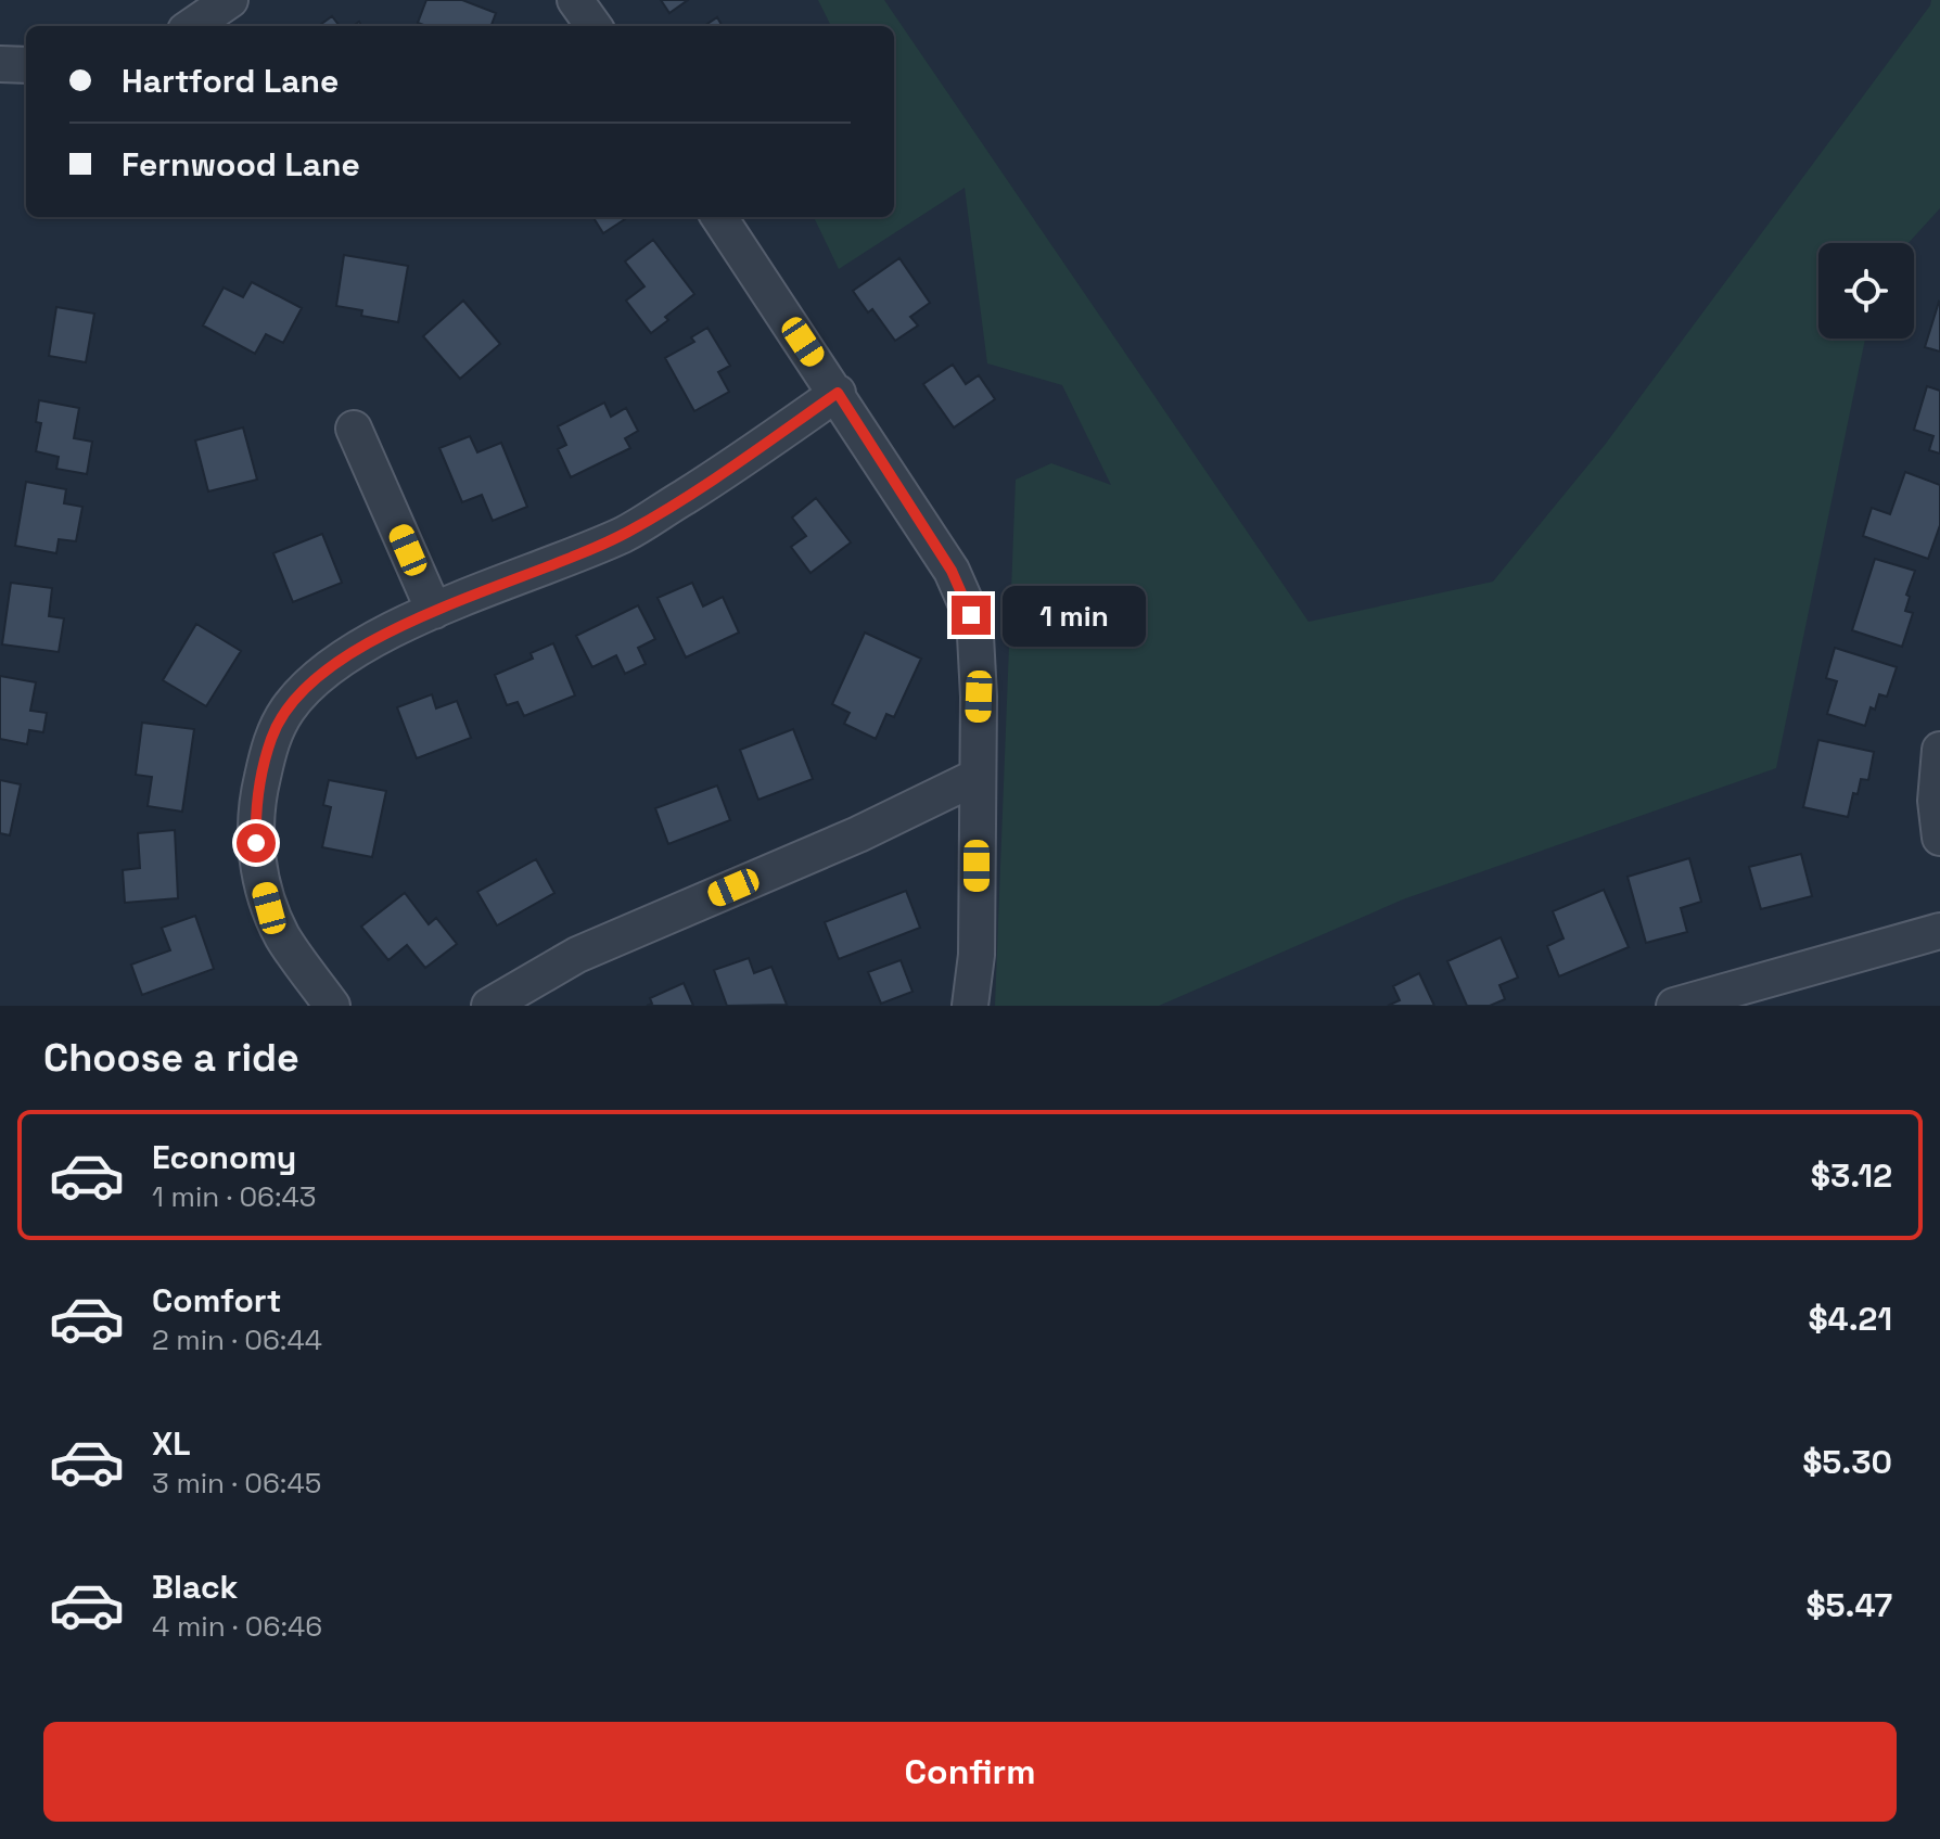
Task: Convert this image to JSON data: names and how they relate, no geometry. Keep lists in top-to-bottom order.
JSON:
{
  "page": {
    "banner": ["Hartford Lane", "Fernwood Lane"],
    "bubble": "1 min",
    "heading": "Choose a ride",
    "list": [
      {
        "name": "Economy",
        "note": "1 min · 06:43",
        "value": "$3.12"
      },
      {
        "name": "Comfort",
        "note": "2 min · 06:44",
        "value": "$4.21"
      },
      {
        "name": "XL",
        "note": "3 min · 06:45",
        "value": "$5.30"
      },
      {
        "name": "Black",
        "note": "4 min · 06:46",
        "value": "$5.47"
      }
    ],
    "buttons": "Confirm"
  }
}
